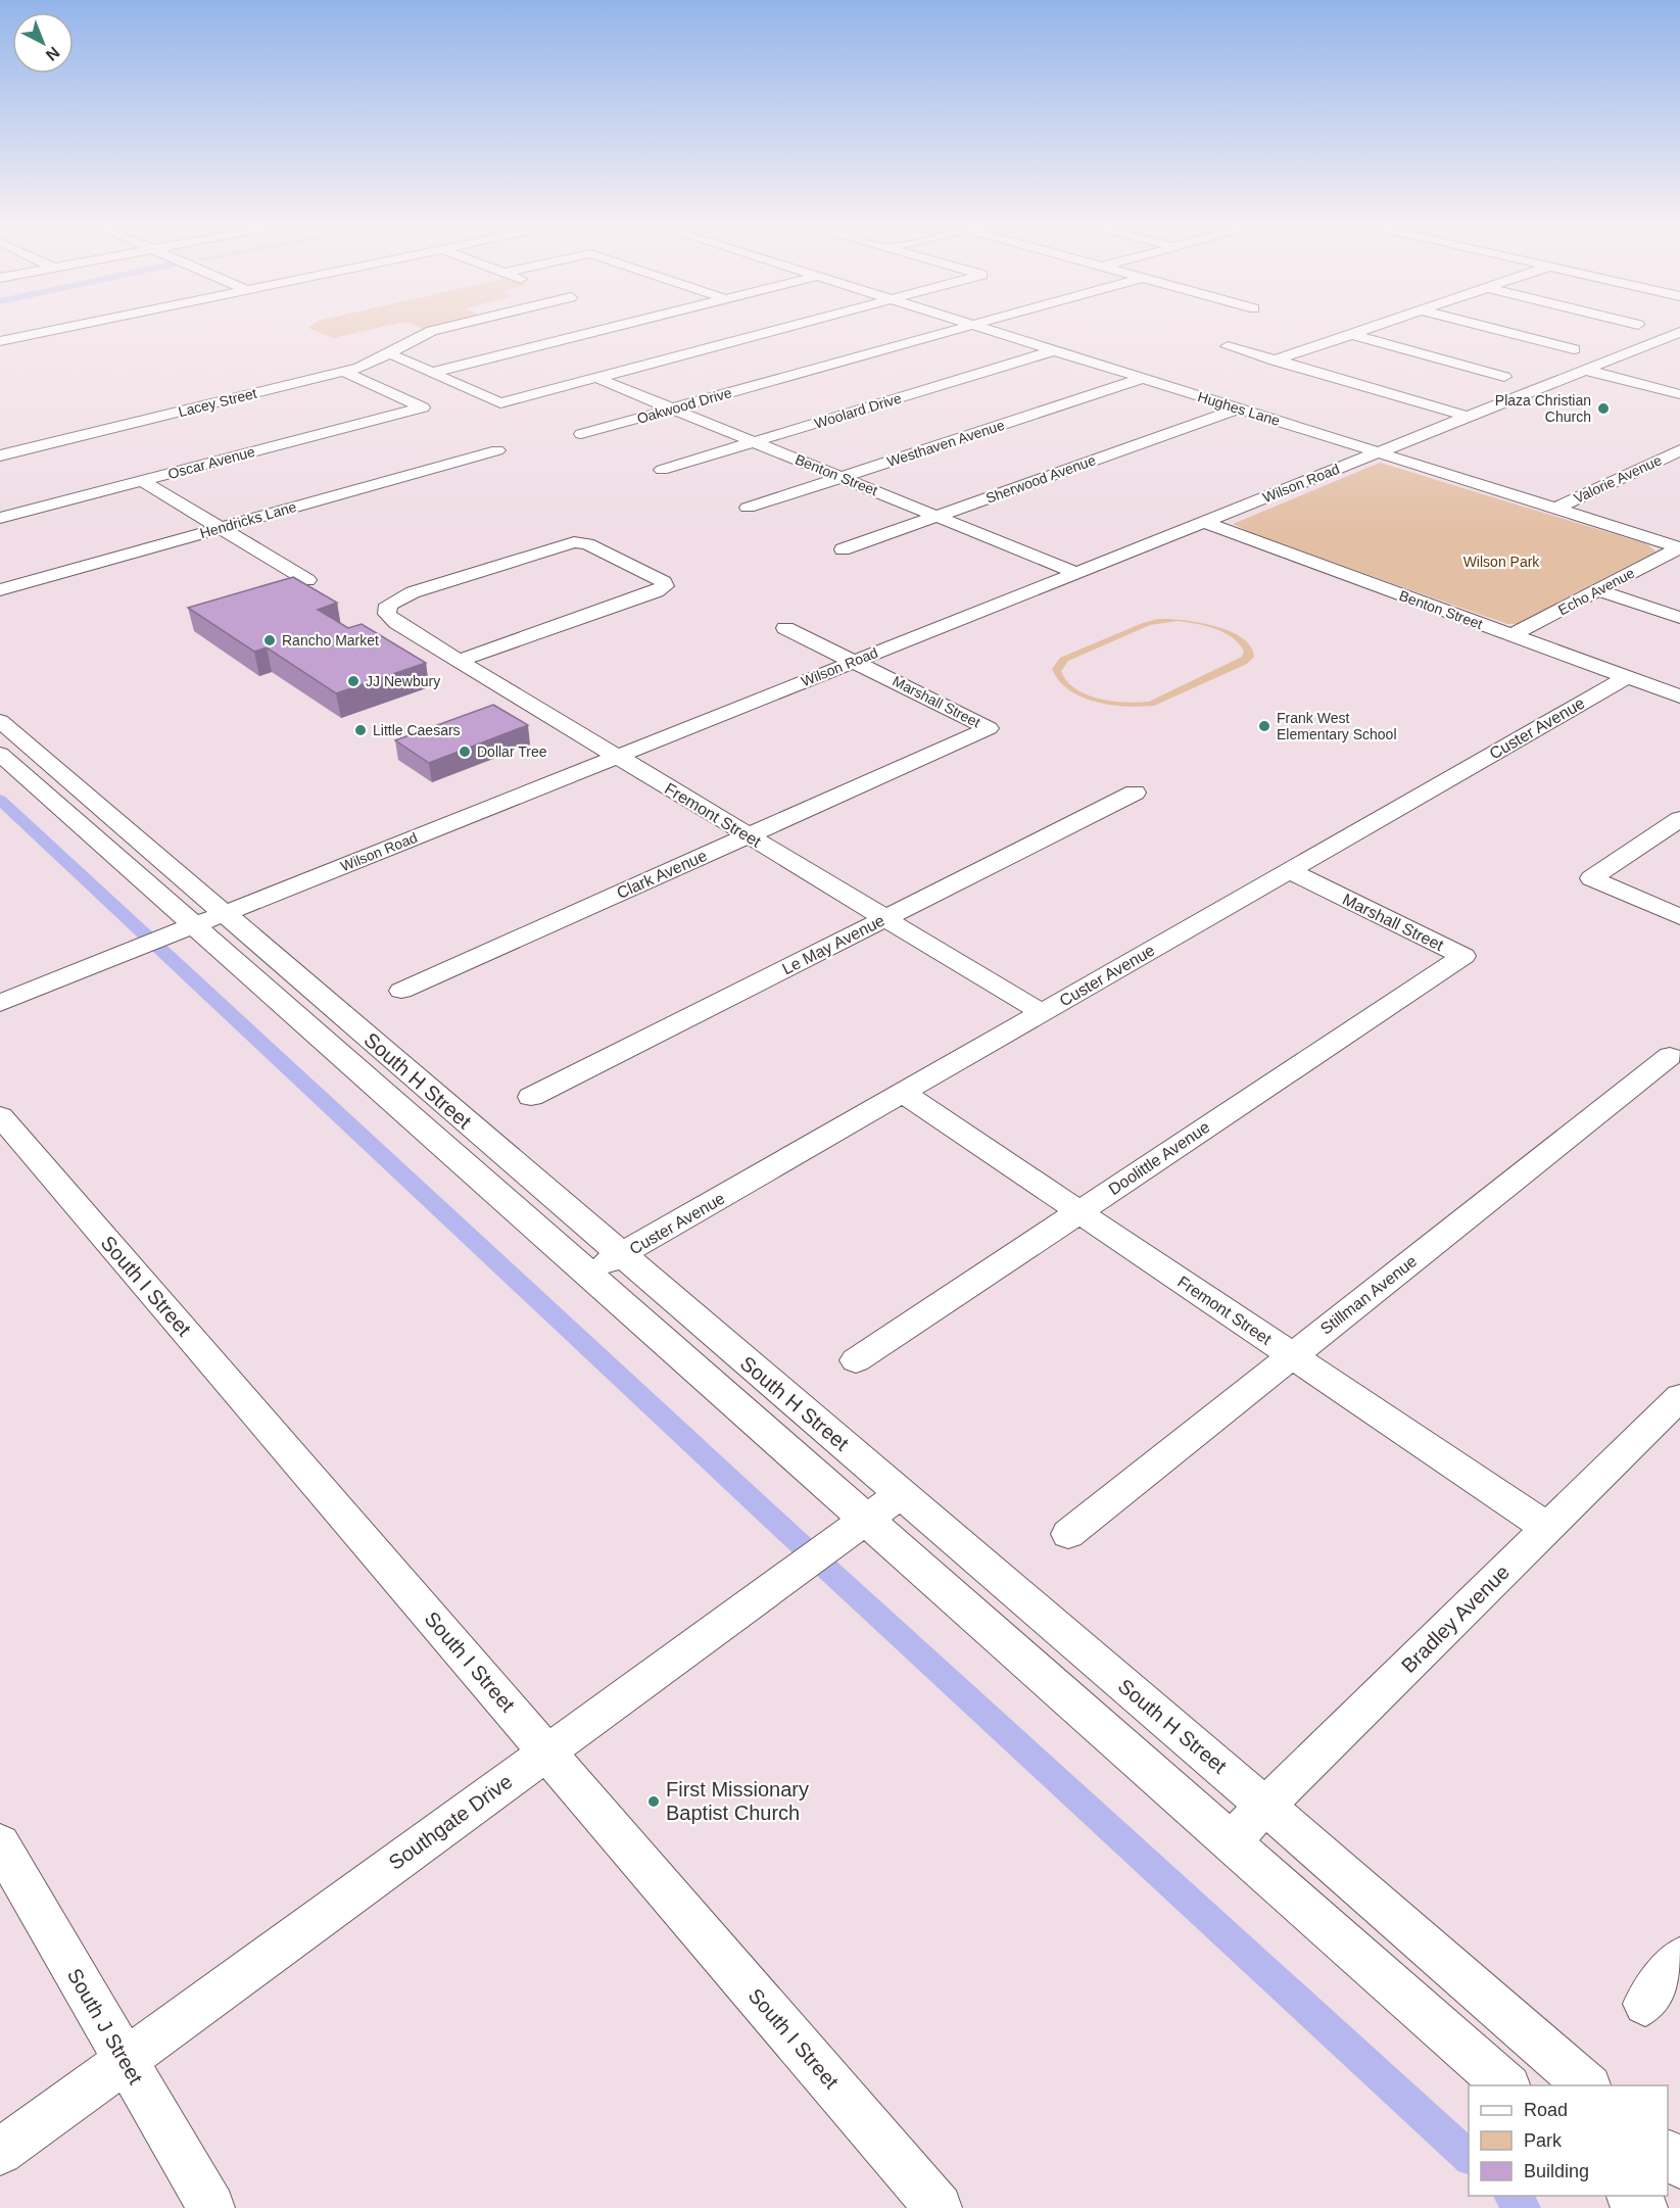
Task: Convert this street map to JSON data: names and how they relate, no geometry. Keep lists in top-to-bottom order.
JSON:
{
  "streets": {
    "street": [
      "Lacey Street",
      "Oakwood Drive",
      "Hughes Lane",
      "Woolard Drive",
      "Westhaven Avenue",
      "Oscar Avenue",
      "Benton Street",
      "Sherwood Avenue",
      "Valorie Avenue",
      "Wilson Road",
      "Hendricks Lane",
      "Echo Avenue",
      "Marshall Street",
      "Custer Avenue",
      "Fremont Street",
      "Clark Avenue",
      "Le May Avenue",
      "South H Street",
      "Doolittle Avenue",
      "South I Street",
      "Stillman Avenue",
      "Bradley Avenue",
      "Southgate Drive",
      "South J Street"
    ]
  },
  "crossings": [
    ["Lacey Street", "Oscar Avenue"],
    ["Oakwood Drive", "Benton Street"],
    ["Hughes Lane", "Woolard Drive"],
    ["Hughes Lane", "Westhaven Avenue"],
    ["Hughes Lane", "Sherwood Avenue"],
    ["Hughes Lane", "Valorie Avenue"],
    ["Hughes Lane", "Wilson Road"],
    ["Hughes Lane", "Echo Avenue"],
    ["Woolard Drive", "Benton Street"],
    ["Westhaven Avenue", "Benton Street"],
    ["Benton Street", "Sherwood Avenue"],
    ["Benton Street", "Wilson Road"],
    ["Benton Street", "Echo Avenue"],
    ["Benton Street", "Custer Avenue"],
    ["Wilson Road", "Marshall Street"],
    ["Wilson Road", "Fremont Street"],
    ["Wilson Road", "South H Street"],
    ["Marshall Street", "Custer Avenue"],
    ["Marshall Street", "Clark Avenue"],
    ["Marshall Street", "Doolittle Avenue"],
    ["Custer Avenue", "Fremont Street"],
    ["Custer Avenue", "South H Street"],
    ["Fremont Street", "Clark Avenue"],
    ["Fremont Street", "Le May Avenue"],
    ["Fremont Street", "Doolittle Avenue"],
    ["Fremont Street", "Stillman Avenue"],
    ["Fremont Street", "Bradley Avenue"],
    ["South H Street", "Bradley Avenue"],
    ["South H Street", "Southgate Drive"],
    ["South I Street", "Southgate Drive"],
    ["Southgate Drive", "South J Street"]
  ],
  "parks": ["Wilson Park"],
  "places": [
    "Plaza Christian Church",
    "Rancho Market",
    "JJ Newbury",
    "Frank West Elementary School",
    "Little Caesars",
    "Dollar Tree",
    "First Missionary Baptist Church"
  ],
  "legend": ["Road", "Park", "Building"],
  "north": "bottom right"
}
